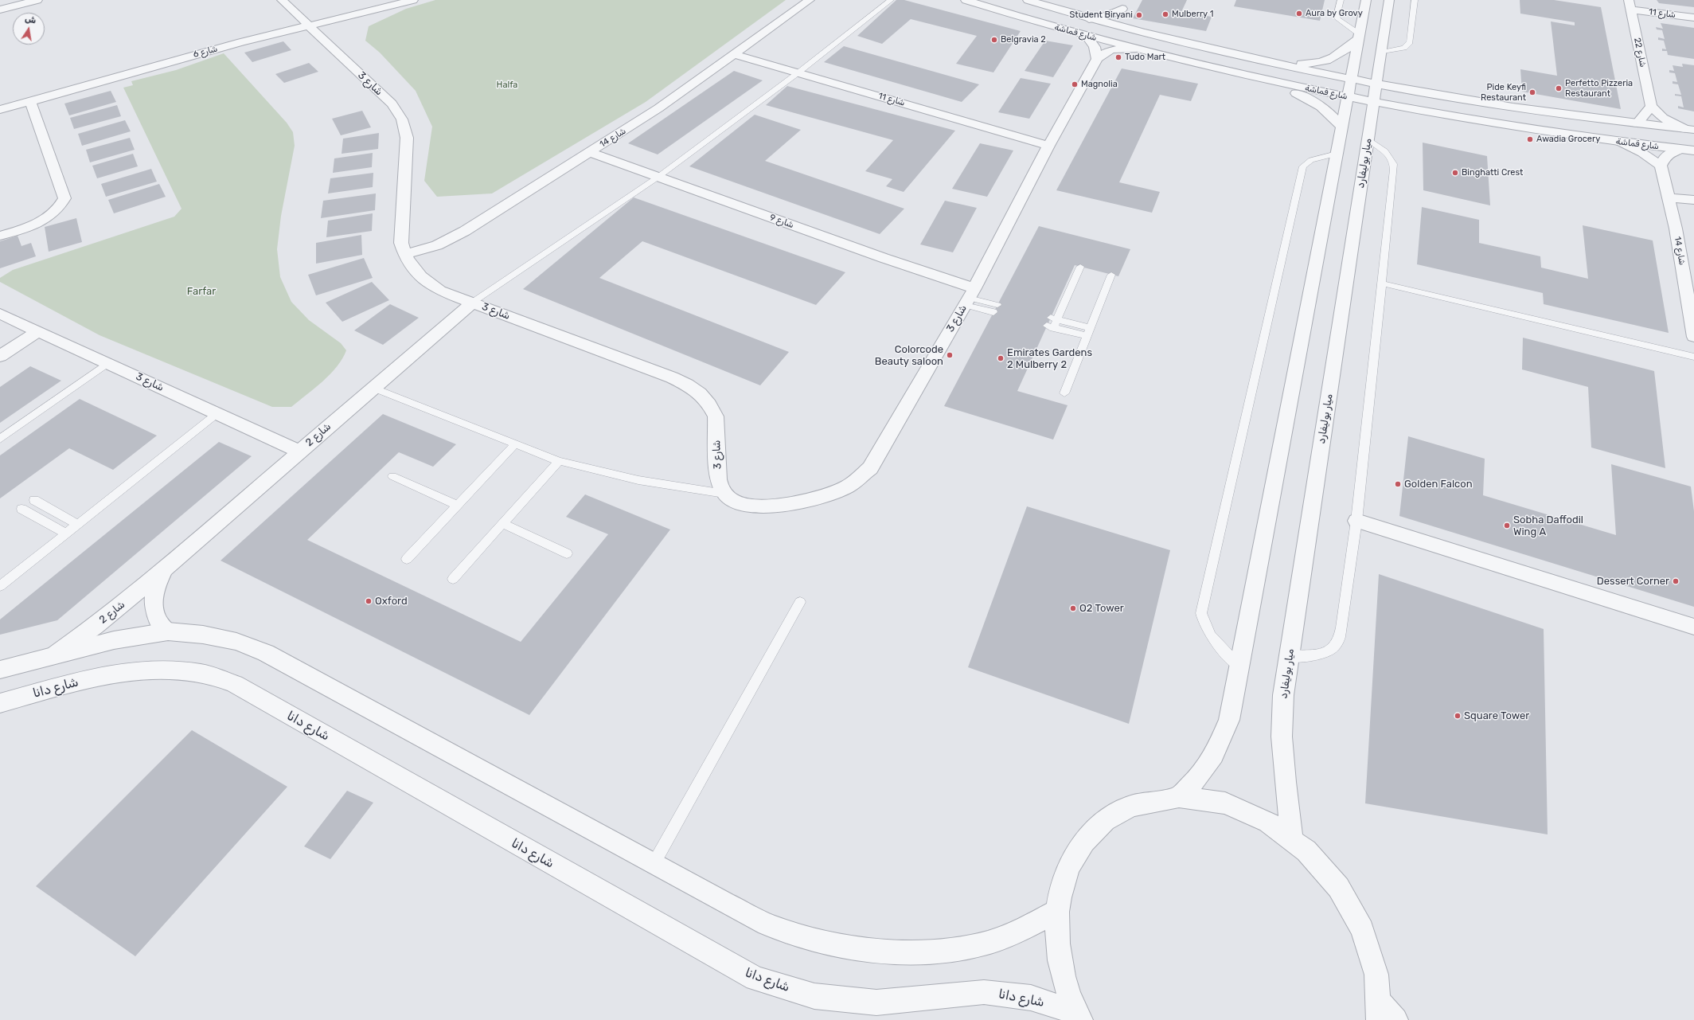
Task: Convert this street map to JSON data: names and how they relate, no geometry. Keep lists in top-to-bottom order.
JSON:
{
  "streets": {
    "street": [
      "شارع 11",
      "شارع قماشة",
      "شارع 6",
      "شارع 22",
      "شارع 3",
      "شارع 14",
      "ميار بوليفارد",
      "شارع 9",
      "شارع 2",
      "شارع دانا"
    ]
  },
  "crossings": [
    ["شارع 11", "شارع 22"],
    ["شارع 11", "شارع 3"],
    ["شارع 11", "شارع 14"],
    ["شارع قماشة", "شارع 3"],
    ["شارع قماشة", "ميار بوليفارد"],
    ["شارع 6", "شارع 3"],
    ["شارع 3", "شارع 14"],
    ["شارع 3", "شارع 9"],
    ["شارع 3", "شارع 2"],
    ["شارع 14", "شارع 9"]
  ],
  "parks": ["Halfa", "Farfar"],
  "places": [
    "Aura by Grovy",
    "Mulberry 1",
    "Student Biryani",
    "Belgravia 2",
    "Tudo Mart",
    "Magnolia",
    "Perfetto Pizzeria Restaurant",
    "Pide Keyfi Restaurant",
    "Awadia Grocery",
    "Binghatti Crest",
    "Colorcode Beauty saloon",
    "Emirates Gardens 2 Mulberry 2",
    "Golden Falcon",
    "Sobha Daffodil Wing A",
    "Dessert Corner",
    "Oxford",
    "O2 Tower",
    "Square Tower"
  ],
  "north": "top"
}
